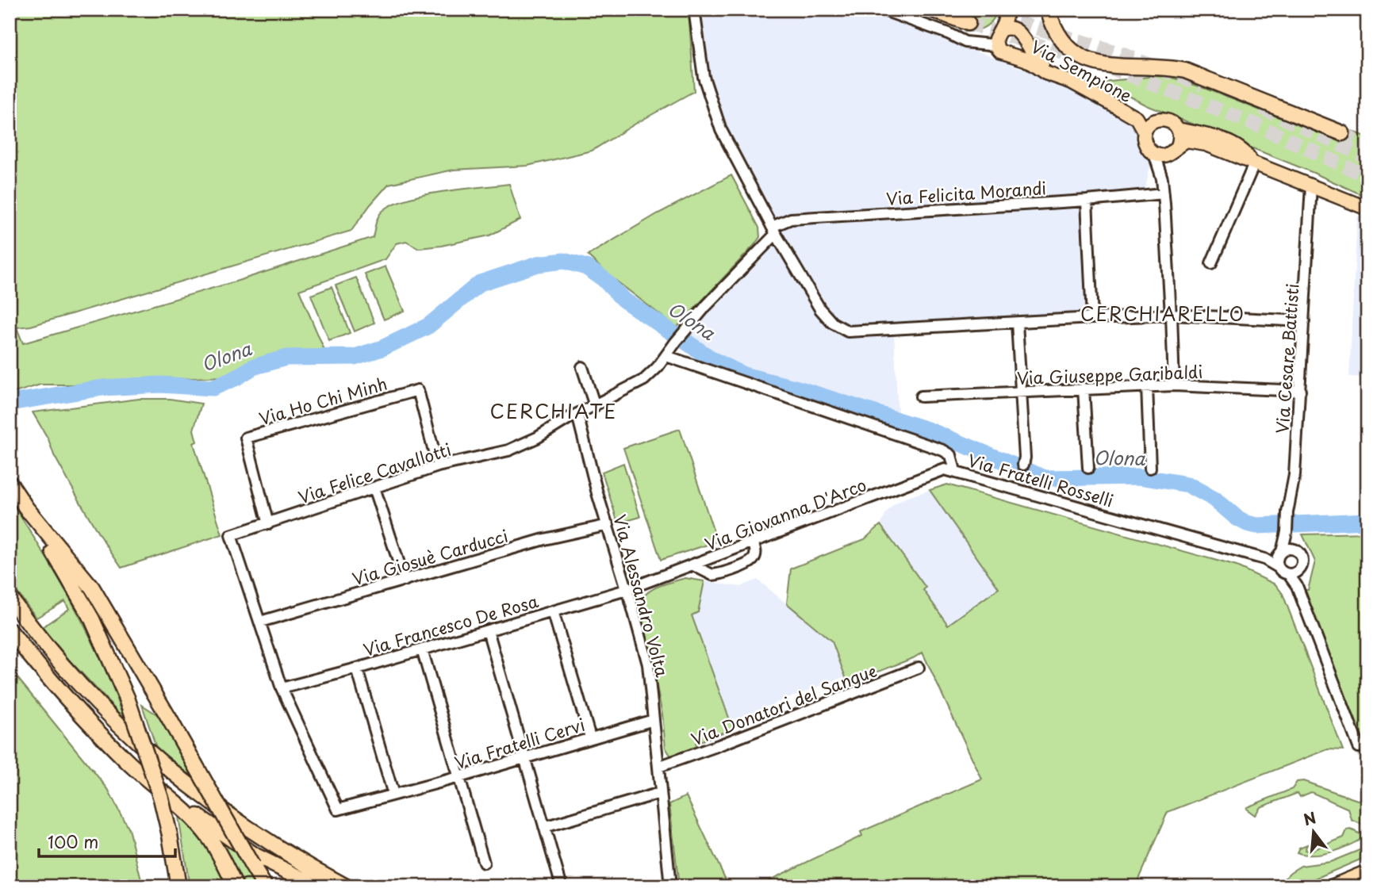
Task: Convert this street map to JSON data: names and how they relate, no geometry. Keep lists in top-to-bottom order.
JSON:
{
  "streets": {
    "main road": ["Via Sempione"],
    "street": [
      "Via Felicita Morandi",
      "Via Cesare Battisti",
      "Via Giuseppe Garibaldi",
      "Via Ho Chi Minh",
      "Via Felice Cavallotti",
      "Via Fratelli Rosselli",
      "Via Giovanna D'Arco",
      "Via Giosuè Carducci",
      "Via Alessandro Volta",
      "Via Francesco De Rosa",
      "Via Donatori del Sangue",
      "Via Fratelli Cervi"
    ]
  },
  "crossings": [
    ["Via Felicita Morandi", "Via Felice Cavallotti"],
    ["Via Cesare Battisti", "Via Giuseppe Garibaldi"],
    ["Via Cesare Battisti", "Via Fratelli Rosselli"],
    ["Via Ho Chi Minh", "Via Felice Cavallotti"],
    ["Via Felice Cavallotti", "Via Fratelli Rosselli"],
    ["Via Felice Cavallotti", "Via Giosuè Carducci"],
    ["Via Felice Cavallotti", "Via Alessandro Volta"],
    ["Via Fratelli Rosselli", "Via Giovanna D'Arco"],
    ["Via Giovanna D'Arco", "Via Alessandro Volta"],
    ["Via Giovanna D'Arco", "Via Francesco De Rosa"],
    ["Via Giosuè Carducci", "Via Alessandro Volta"],
    ["Via Alessandro Volta", "Via Francesco De Rosa"],
    ["Via Alessandro Volta", "Via Donatori del Sangue"],
    ["Via Alessandro Volta", "Via Fratelli Cervi"],
    ["Via Francesco De Rosa", "Via Fratelli Cervi"]
  ],
  "districts": ["CERCHIARELLO", "CERCHIATE"],
  "water": ["Olona"],
  "scale_bar": "100 m",
  "north": "top"
}
